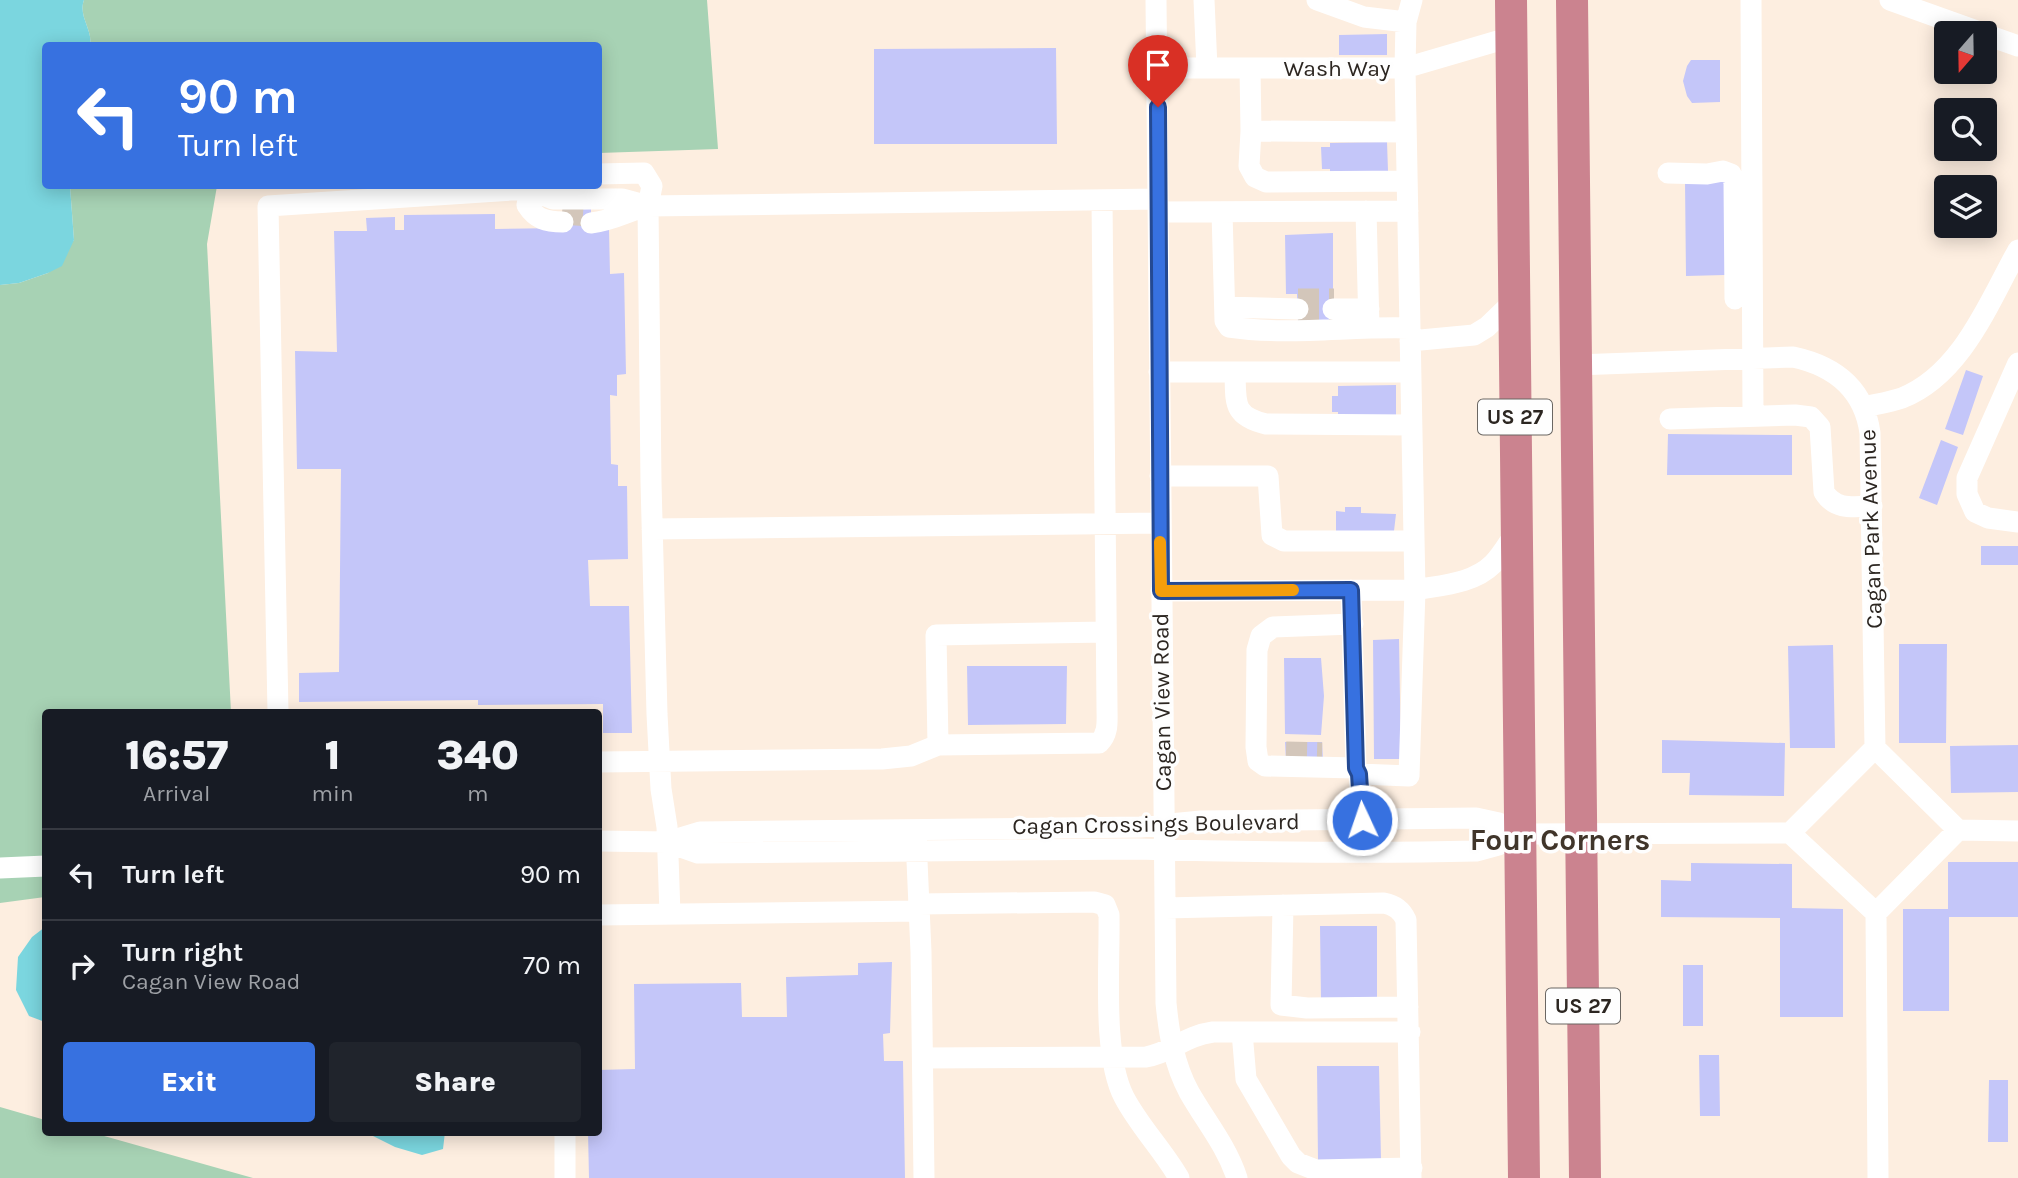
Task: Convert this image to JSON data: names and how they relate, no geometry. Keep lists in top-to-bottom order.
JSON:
{
  "streets": {
    "highway": ["US 27"],
    "street": [
      "Wash Way",
      "Cagan Park Avenue",
      "Cagan View Road",
      "Cagan Crossings Boulevard"
    ]
  },
  "crossings": [
    ["Wash Way", "US 27"],
    ["Wash Way", "Cagan View Road"],
    ["US 27", "Cagan Park Avenue"],
    ["US 27", "Cagan Crossings Boulevard"],
    ["Cagan View Road", "Cagan Crossings Boulevard"]
  ],
  "districts": ["Four Corners"],
  "north": "bottom",
  "page": {
    "turn": ["90 m", "Turn left"],
    "eta": [
      "16:57",
      "Arrival",
      "1",
      "min",
      "340",
      "m"
    ],
    "list": [
      {
        "name": "Turn left",
        "value": "90 m"
      },
      {
        "name": "Turn right",
        "note": "Cagan View Road",
        "value": "70 m"
      }
    ],
    "buttons": ["Exit", "Share"]
  }
}
